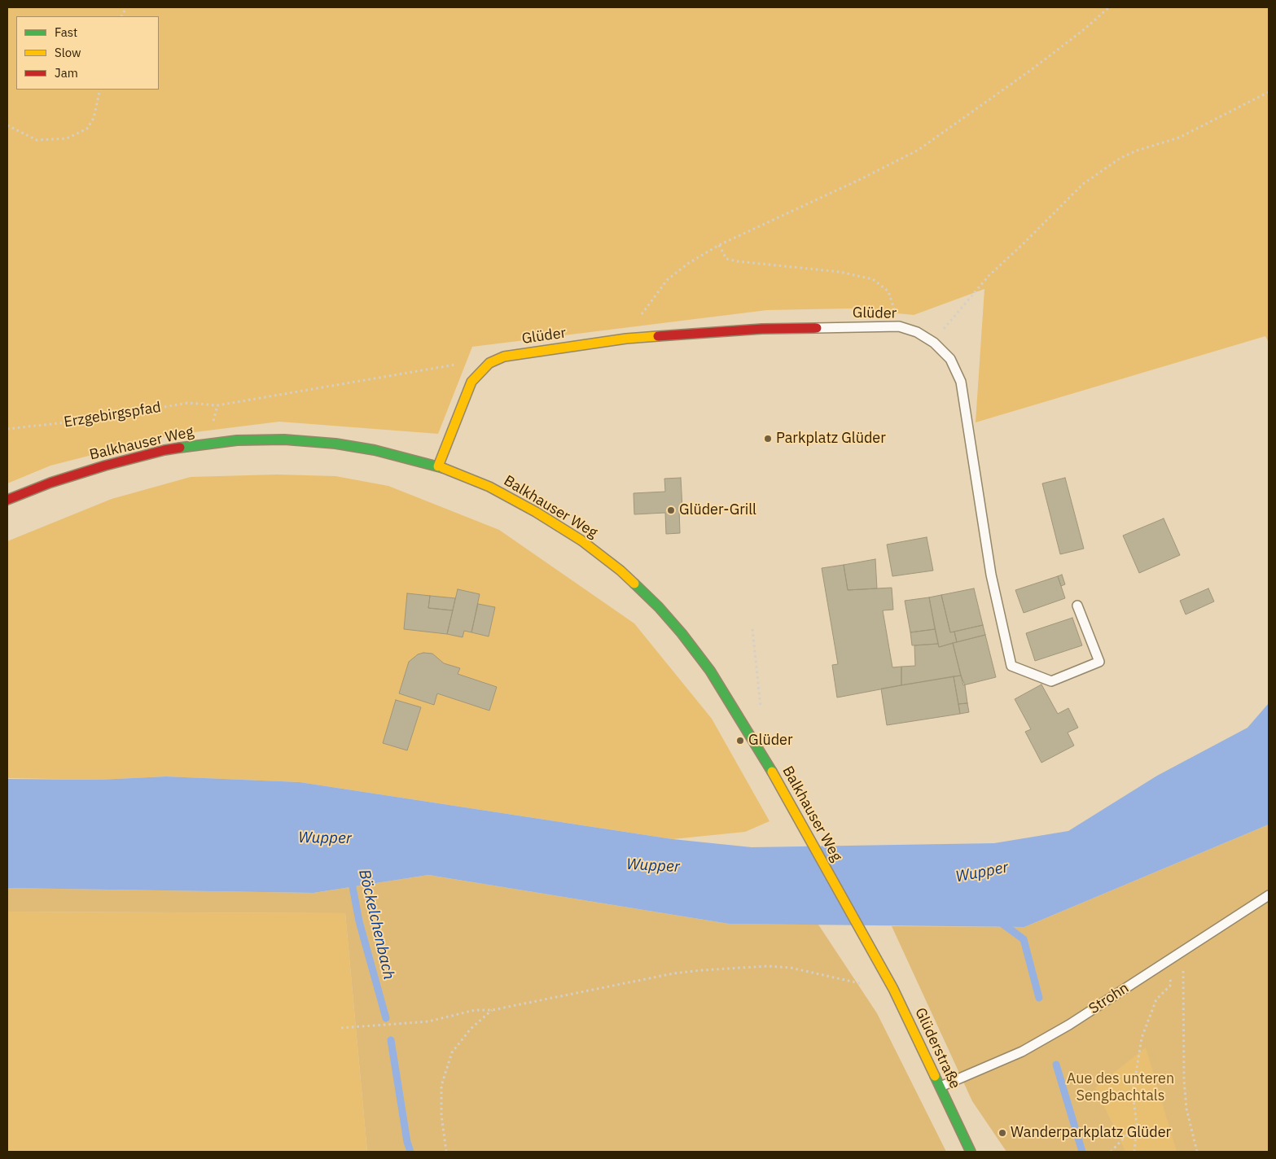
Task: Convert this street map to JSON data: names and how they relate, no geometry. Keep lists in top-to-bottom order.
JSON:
{
  "streets": {
    "main road": ["Glüder", "Balkhauser Weg", "Glüderstraße"],
    "lane": ["Strohn"],
    "path": ["Erzgebirgspfad"]
  },
  "crossings": [
    ["Glüder", "Balkhauser Weg"],
    ["Balkhauser Weg", "Glüderstraße"],
    ["Strohn", "Glüderstraße"]
  ],
  "water": ["Wupper", "Böckelchenbach"],
  "parks": ["Aue des unteren Sengbachtals"],
  "places": [
    "Parkplatz Glüder",
    "Glüder-Grill",
    "Glüder",
    "Wanderparkplatz Glüder"
  ],
  "legend": ["Fast", "Slow", "Jam"]
}
